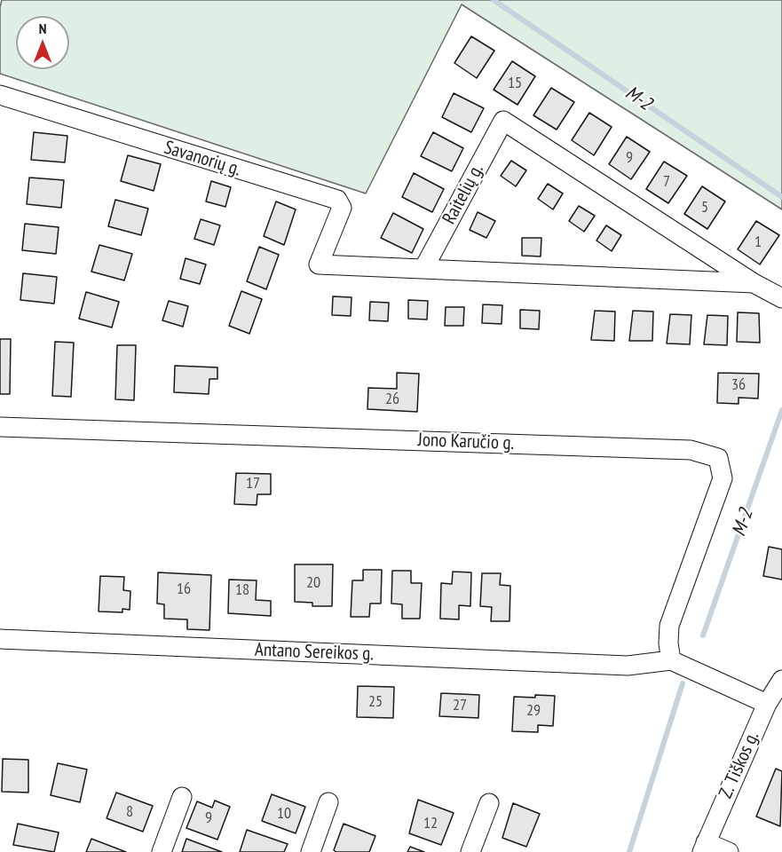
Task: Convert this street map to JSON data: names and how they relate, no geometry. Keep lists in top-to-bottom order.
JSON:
{
  "streets": {
    "street": [
      "Savanorių g.",
      "Raitelių g.",
      "Jono Karučio g.",
      "Antano Sereikos g.",
      "Z. Tiškos g."
    ]
  },
  "crossings": [
    ["Savanorių g.", "Raitelių g."],
    ["Jono Karučio g.", "Antano Sereikos g."]
  ],
  "water": ["M-2"],
  "house_numbers": [
    "15",
    "9",
    "7",
    "5",
    "1",
    "36",
    "26",
    "17",
    "20",
    "16",
    "18",
    "25",
    "27",
    "29",
    "8",
    "10",
    "9",
    "12"
  ],
  "north": "top"
}
